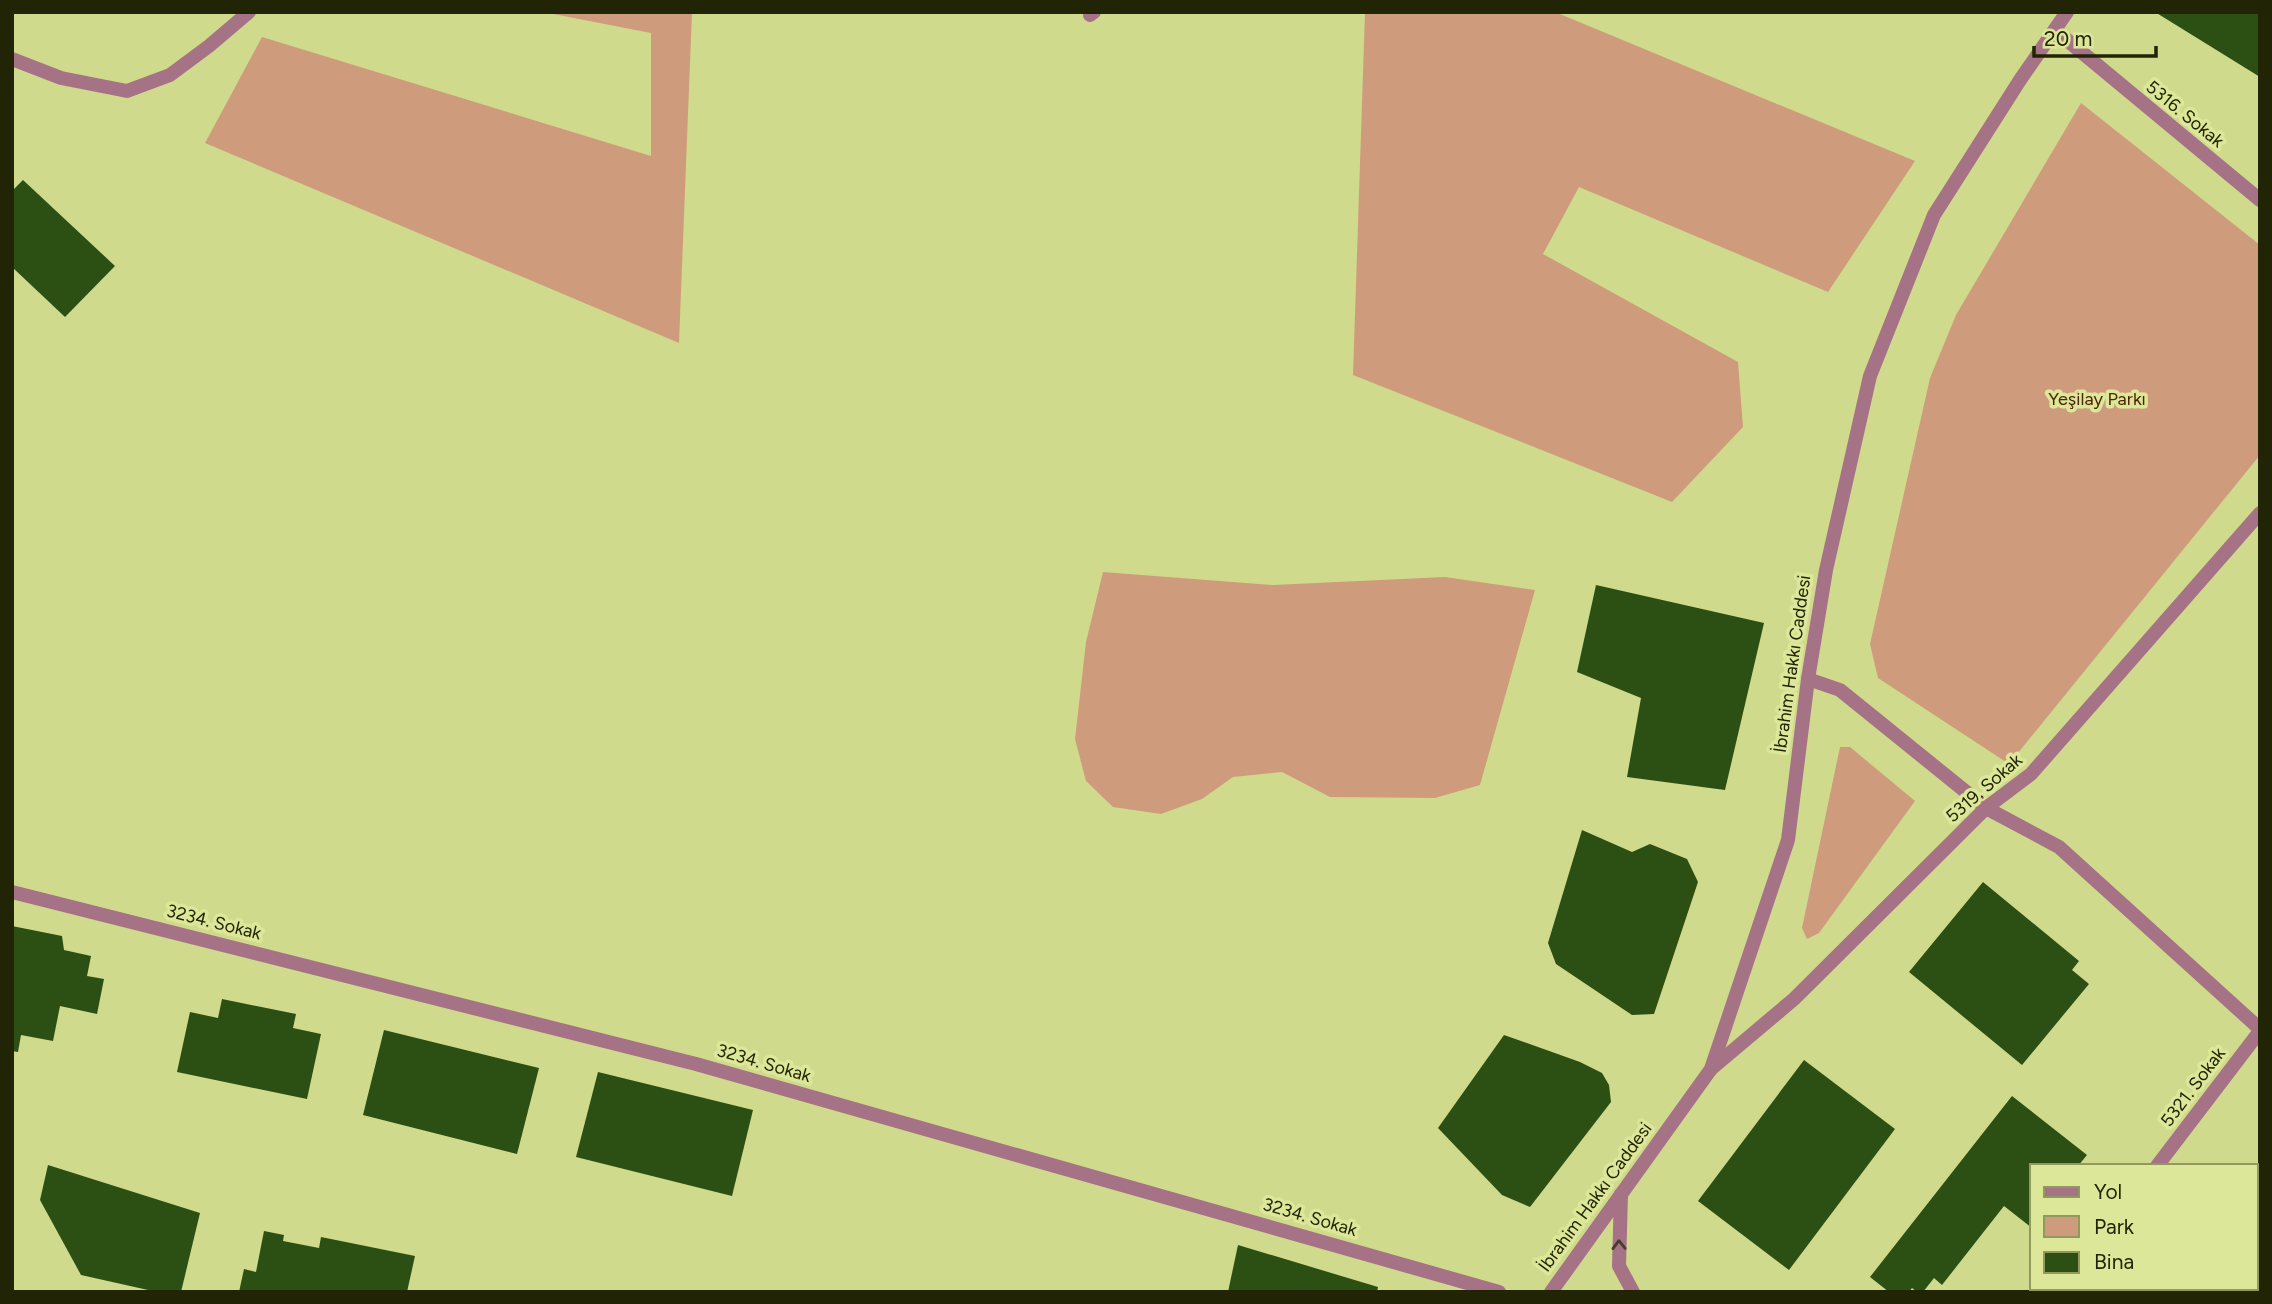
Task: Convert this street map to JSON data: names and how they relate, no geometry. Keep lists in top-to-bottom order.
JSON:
{
  "streets": {
    "street": [
      "5316. Sokak",
      "İbrahim Hakkı Caddesi",
      "5319. Sokak",
      "3234. Sokak",
      "5321. Sokak"
    ]
  },
  "crossings": [
    ["5316. Sokak", "İbrahim Hakkı Caddesi"],
    ["İbrahim Hakkı Caddesi", "5319. Sokak"]
  ],
  "parks": ["Yeşilay Parkı"],
  "legend": ["Yol", "Park", "Bina"],
  "scale_bar": "20 m"
}
